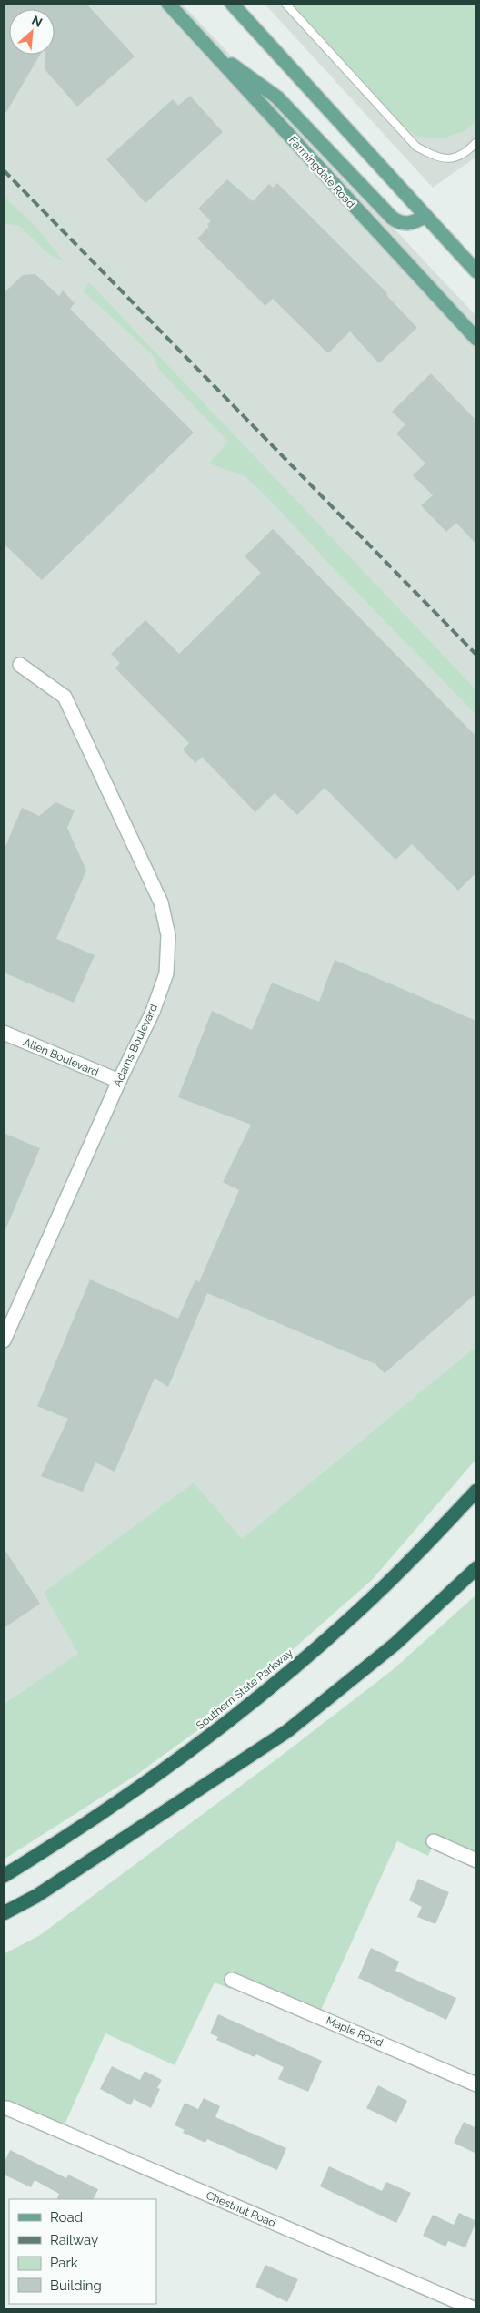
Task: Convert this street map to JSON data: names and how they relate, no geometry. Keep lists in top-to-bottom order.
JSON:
{
  "streets": {
    "highway": ["Southern State Parkway"],
    "main road": ["Farmingdale Road"],
    "street": [
      "Adams Boulevard",
      "Allen Boulevard",
      "Maple Road",
      "Chestnut Road"
    ]
  },
  "crossings": [
    ["Adams Boulevard", "Allen Boulevard"]
  ],
  "legend": [
    "Road",
    "Railway",
    "Park",
    "Building"
  ],
  "north": "top right"
}
